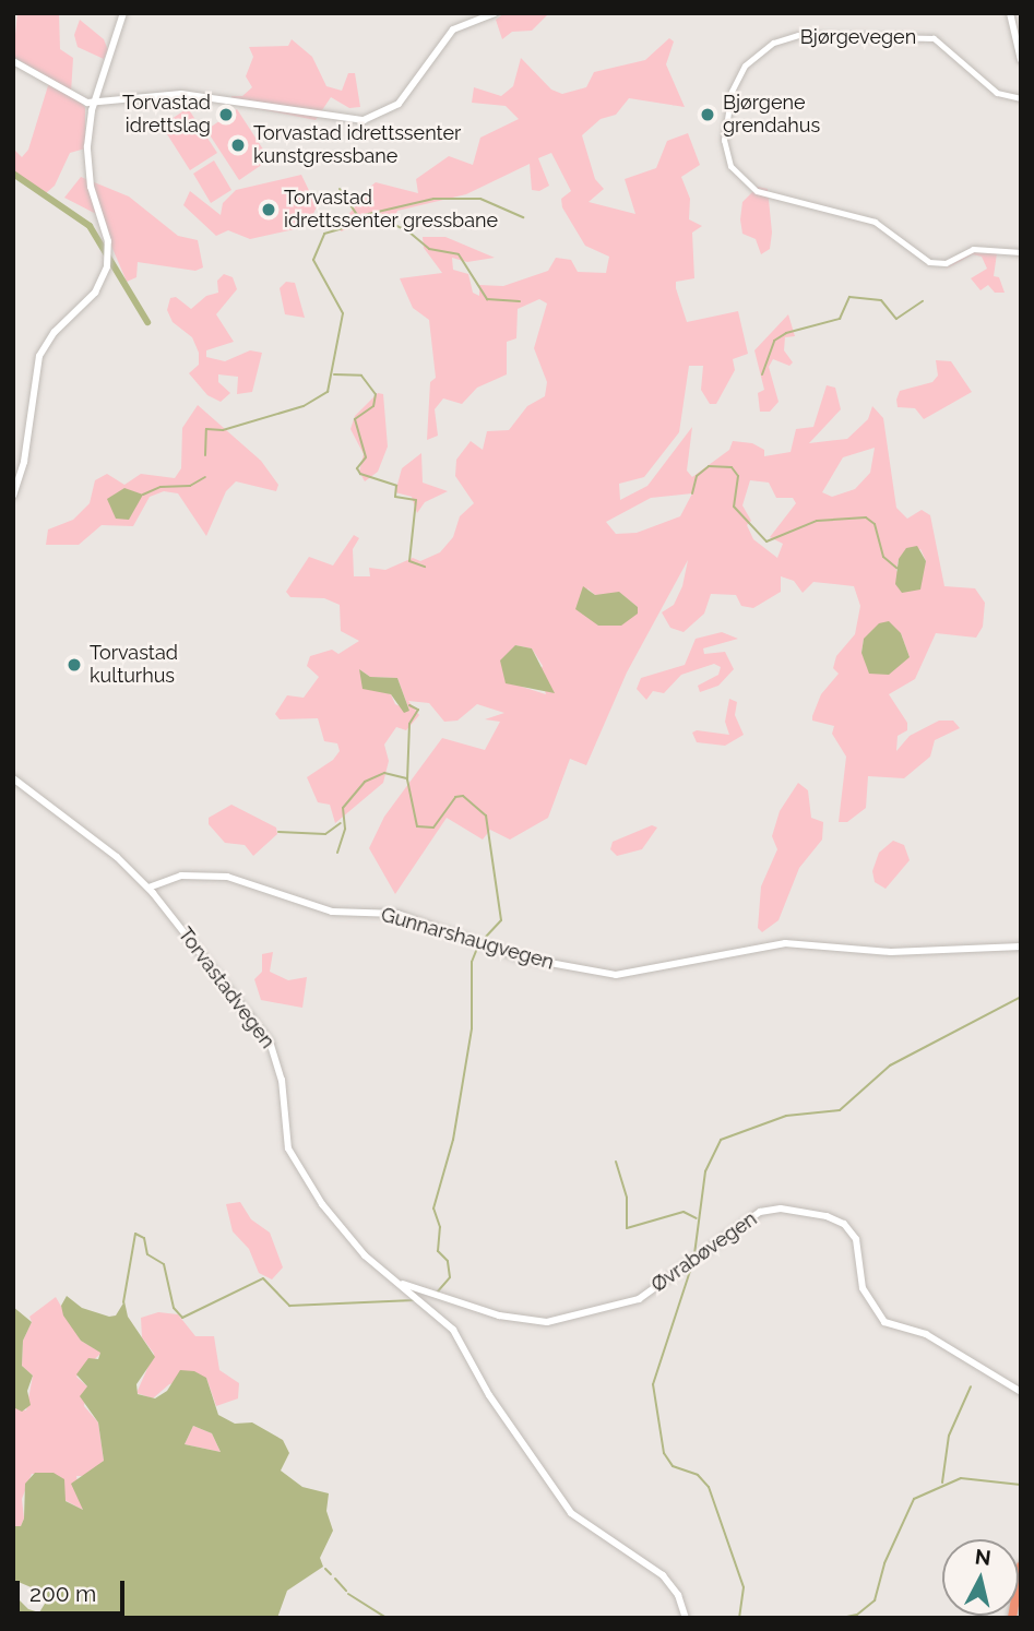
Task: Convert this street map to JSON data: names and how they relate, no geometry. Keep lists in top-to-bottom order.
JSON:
{
  "streets": {
    "main road": ["Gunnarshaugvegen", "Torvastadvegen", "Øvrabøvegen"],
    "street": ["Bjørgevegen"]
  },
  "crossings": [
    ["Gunnarshaugvegen", "Torvastadvegen"],
    ["Torvastadvegen", "Øvrabøvegen"]
  ],
  "places": [
    "Torvastad idrettslag",
    "Bjørgene grendahus",
    "Torvastad idrettssenter kunstgressbane",
    "Torvastad idrettssenter gressbane",
    "Torvastad kulturhus"
  ],
  "scale_bar": "200 m",
  "north": "top"
}
